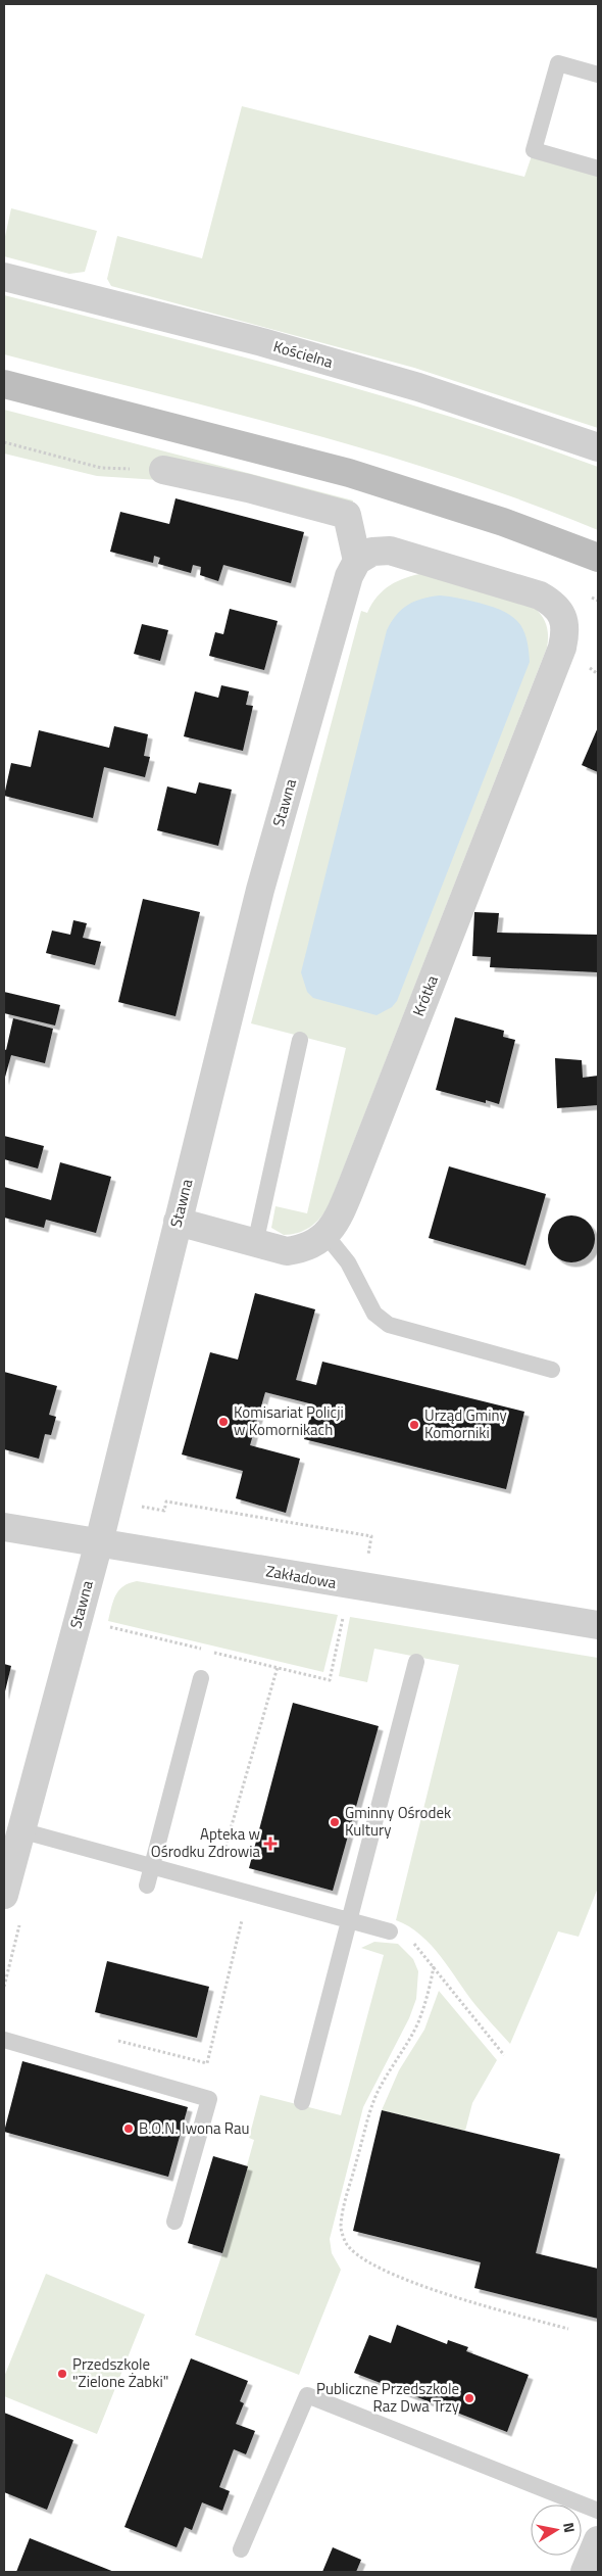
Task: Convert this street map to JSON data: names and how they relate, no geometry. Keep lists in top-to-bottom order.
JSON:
{
  "streets": {
    "street": [
      "Kościelna",
      "Stawna",
      "Krótka",
      "Zakładowa"
    ]
  },
  "crossings": [
    ["Stawna", "Krótka"],
    ["Stawna", "Zakładowa"]
  ],
  "places": {
    "other": [
      "Komisariat Policji w Komornikach",
      "Urząd Gminy Komorniki",
      "Gminny Ośrodek Kultury",
      "B.O.N. Iwona Rau",
      "Przedszkole \"Zielone Żabki\"",
      "Publiczne Przedszkole Raz Dwa Trzy"
    ],
    "health": ["Apteka w Ośrodku Zdrowia"]
  },
  "north": "right"
}
